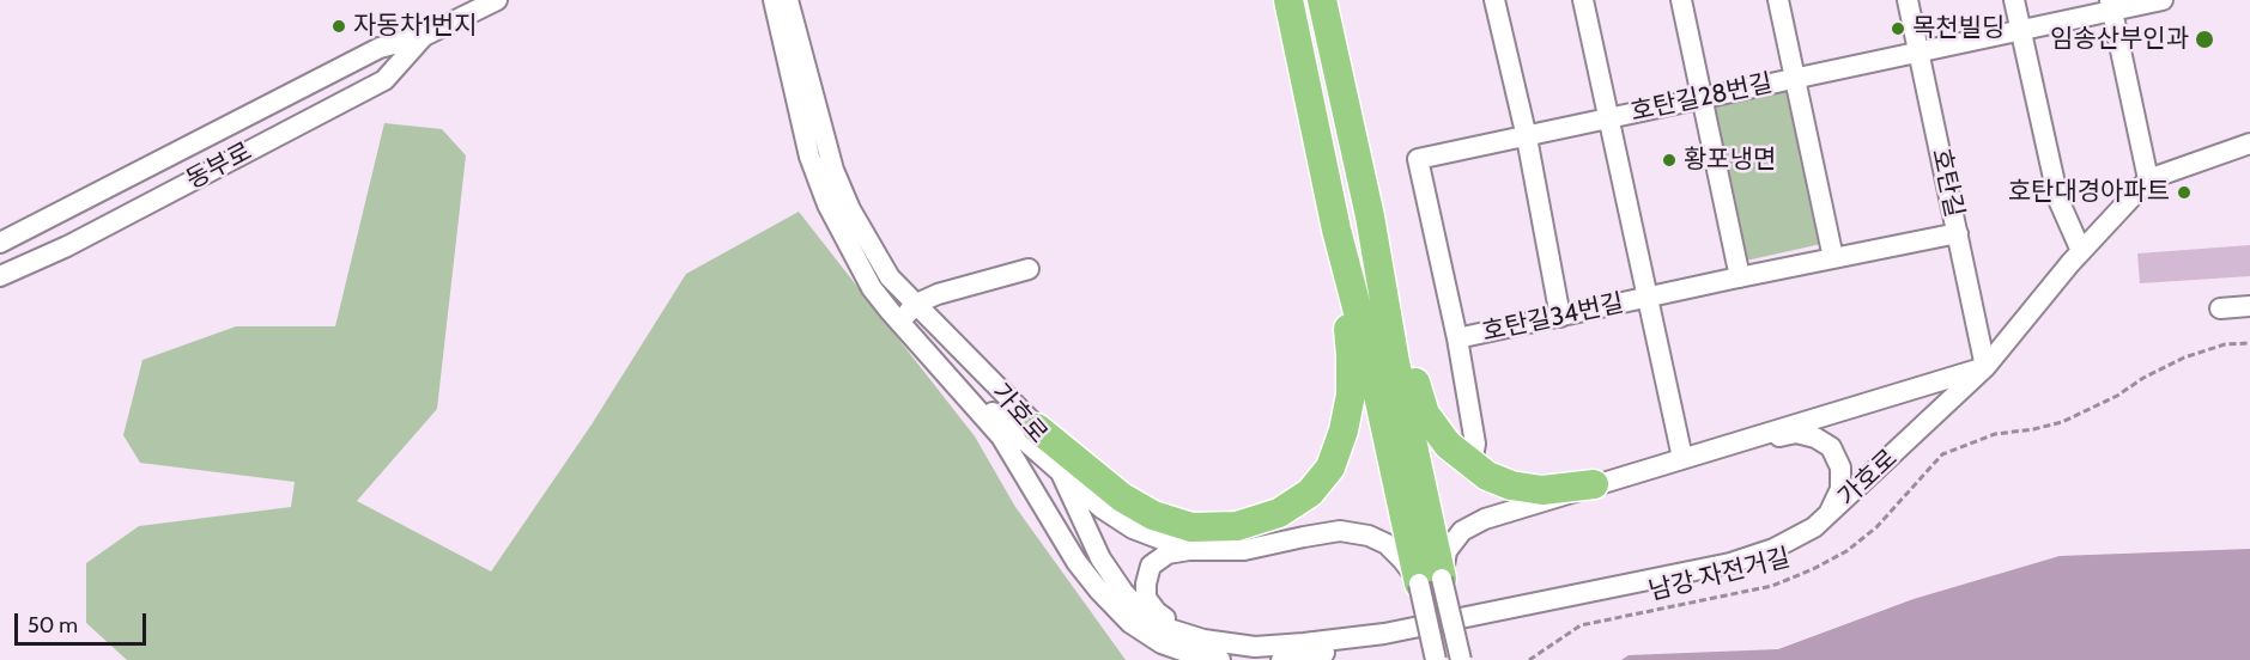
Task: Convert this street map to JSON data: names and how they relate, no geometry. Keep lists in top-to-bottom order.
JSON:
{
  "streets": {
    "street": [
      "호탄길28번길",
      "동부로",
      "호탄길",
      "호탄길34번길",
      "가호로"
    ],
    "path": ["남강 자전거길"]
  },
  "crossings": [
    ["호탄길28번길", "호탄길"],
    ["호탄길28번길", "호탄길34번길"],
    ["호탄길", "호탄길34번길"],
    ["호탄길", "가호로"]
  ],
  "places": [
    "자동차1번지",
    "목천빌딩",
    "임송산부인과",
    "황포냉면",
    "호탄대경아파트"
  ],
  "scale_bar": "50 m"
}
